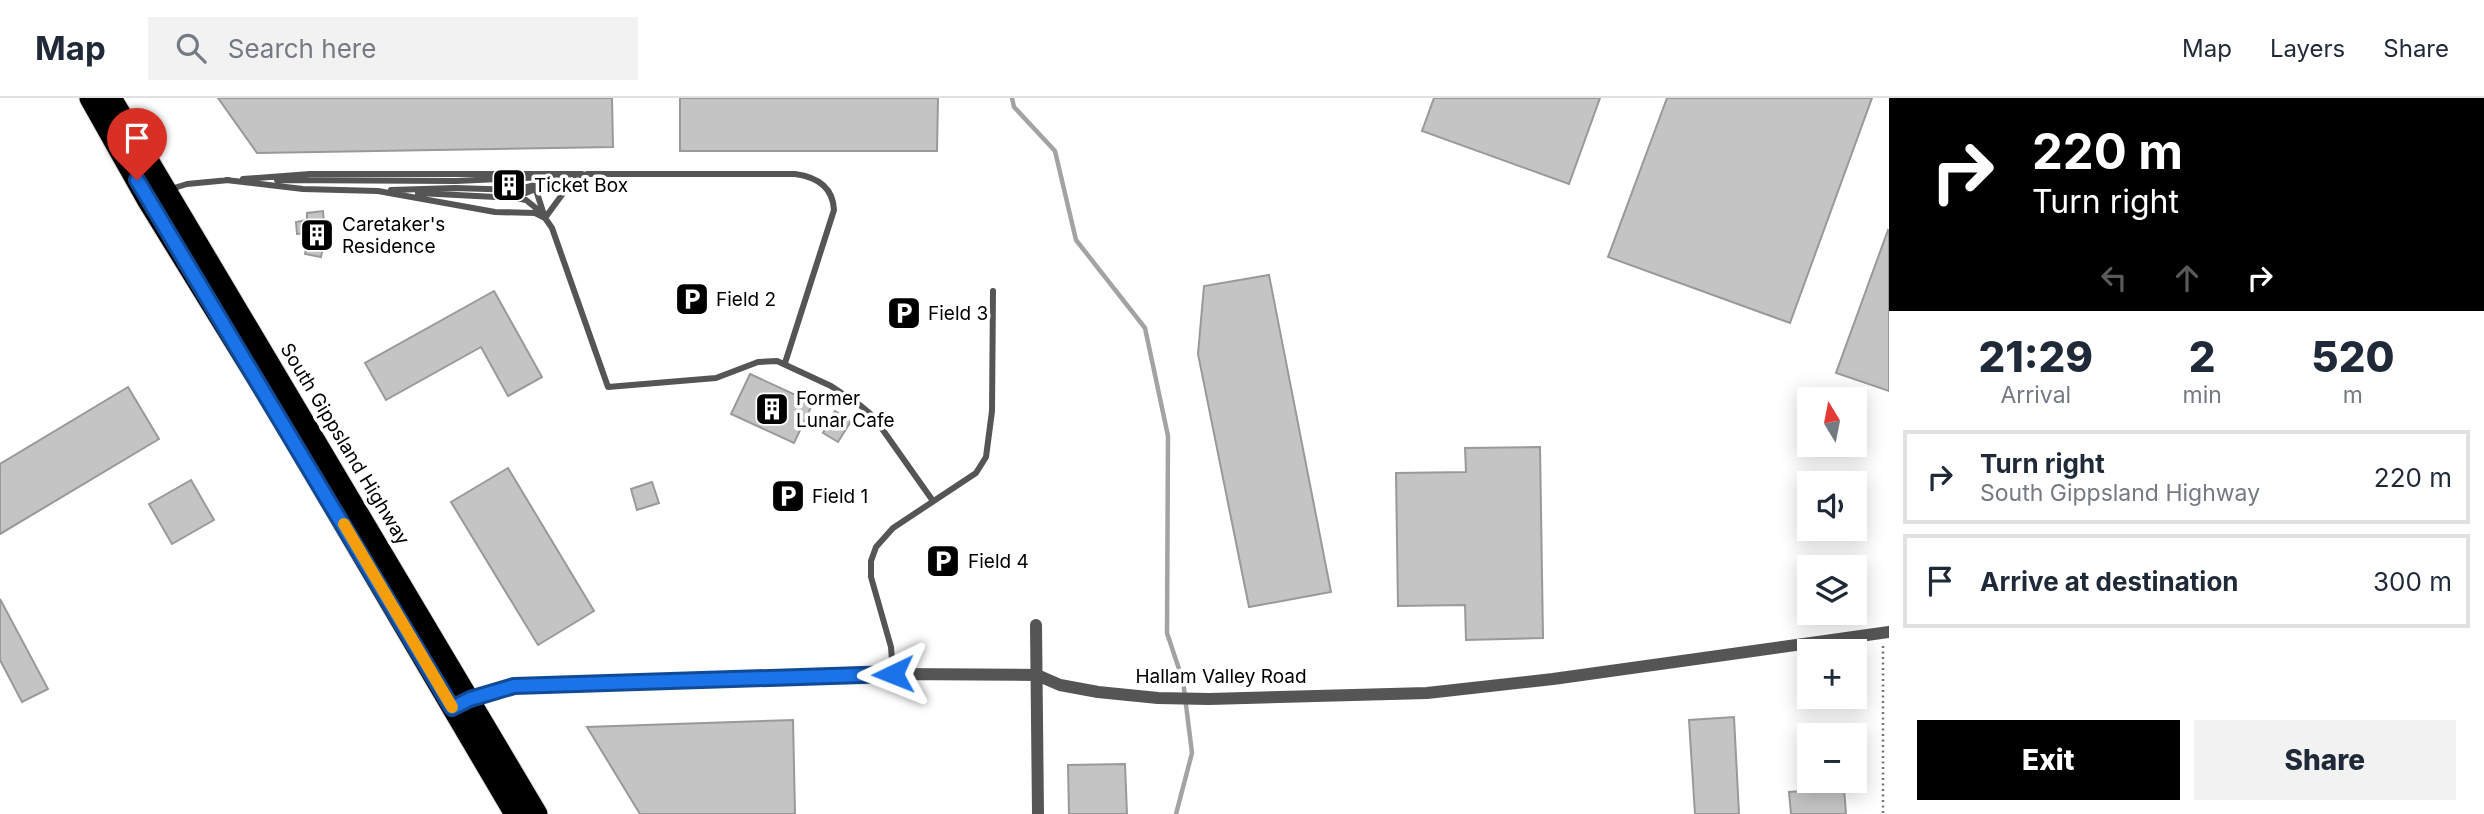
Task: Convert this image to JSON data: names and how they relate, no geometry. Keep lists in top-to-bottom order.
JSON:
{
  "streets": {
    "highway": ["South Gippsland Highway"],
    "street": ["Hallam Valley Road"]
  },
  "crossings": [
    ["South Gippsland Highway", "Hallam Valley Road"]
  ],
  "places": {
    "building": ["Ticket Box", "Caretaker's Residence", "Former Lunar Cafe"],
    "parking": [
      "Field 2",
      "Field 3",
      "Field 1",
      "Field 4"
    ]
  },
  "north": "top",
  "page": {
    "header": "Map",
    "search": "Search here",
    "nav": ["Map", "Layers", "Share"],
    "turn": ["220 m", "Turn right"],
    "eta": [
      "21:29",
      "Arrival",
      "2",
      "min",
      "520",
      "m"
    ],
    "map_buttons": ["+", "−"],
    "list": [
      {
        "name": "Turn right",
        "note": "South Gippsland Highway",
        "value": "220 m"
      },
      {
        "name": "Arrive at destination",
        "value": "300 m"
      }
    ],
    "buttons": ["Exit", "Share"]
  }
}
